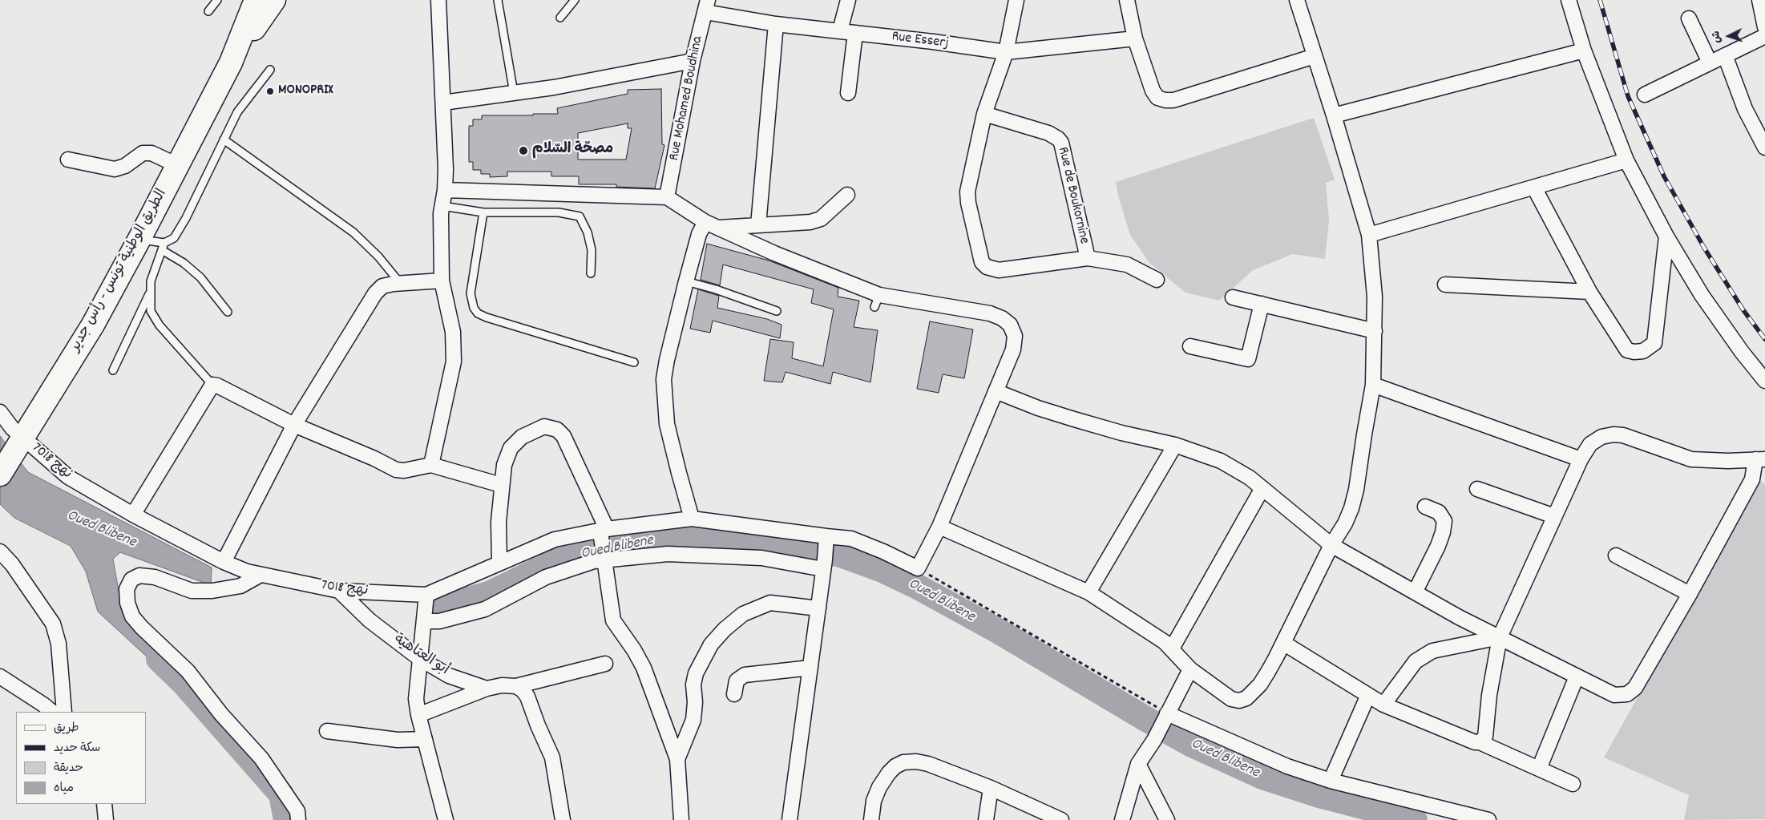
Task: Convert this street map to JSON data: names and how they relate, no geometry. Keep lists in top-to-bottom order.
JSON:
{
  "streets": {
    "main road": ["الطريق الوطنية تونس - رأس جدير"],
    "street": [
      "Rue Esserj",
      "Rue Mohamed Boudhina",
      "Rue de Boukornine",
      "نهج 7018",
      "أبو العتاهية"
    ]
  },
  "crossings": [
    ["Rue Esserj", "Rue Mohamed Boudhina"],
    ["الطريق الوطنية تونس - رأس جدير", "نهج 7018"],
    ["نهج 7018", "أبو العتاهية"]
  ],
  "water": ["Oued Blibene"],
  "places": ["MONOPRIX", "مصحّة السّلام"],
  "legend": [
    "طريق",
    "سكة حديد",
    "حديقة",
    "مياه"
  ],
  "north": "left"
}
